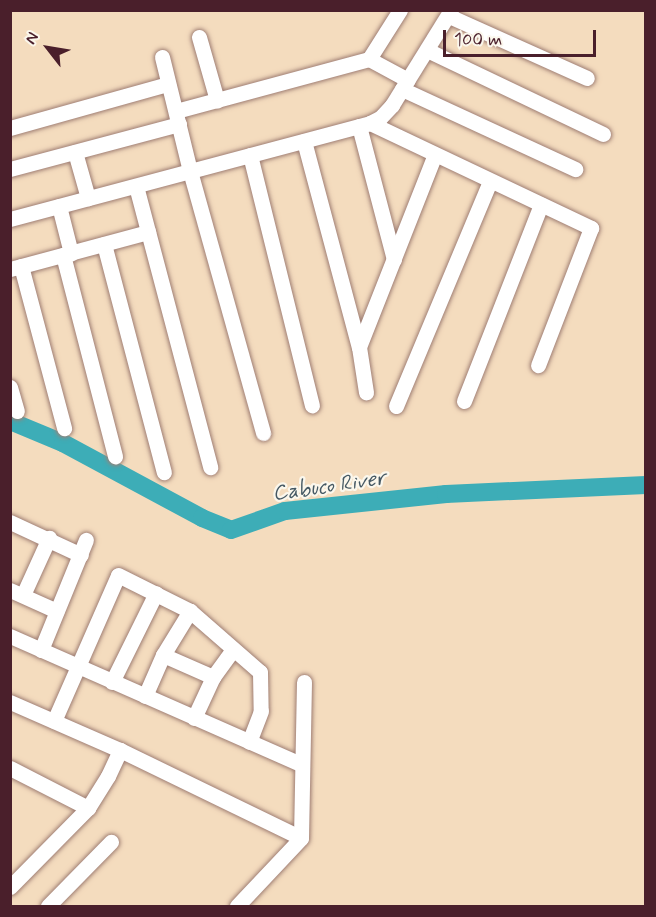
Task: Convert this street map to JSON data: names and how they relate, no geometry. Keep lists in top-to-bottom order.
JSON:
{
  "water": ["Cabuco River"],
  "scale_bar": "100 m",
  "north": "top left"
}
